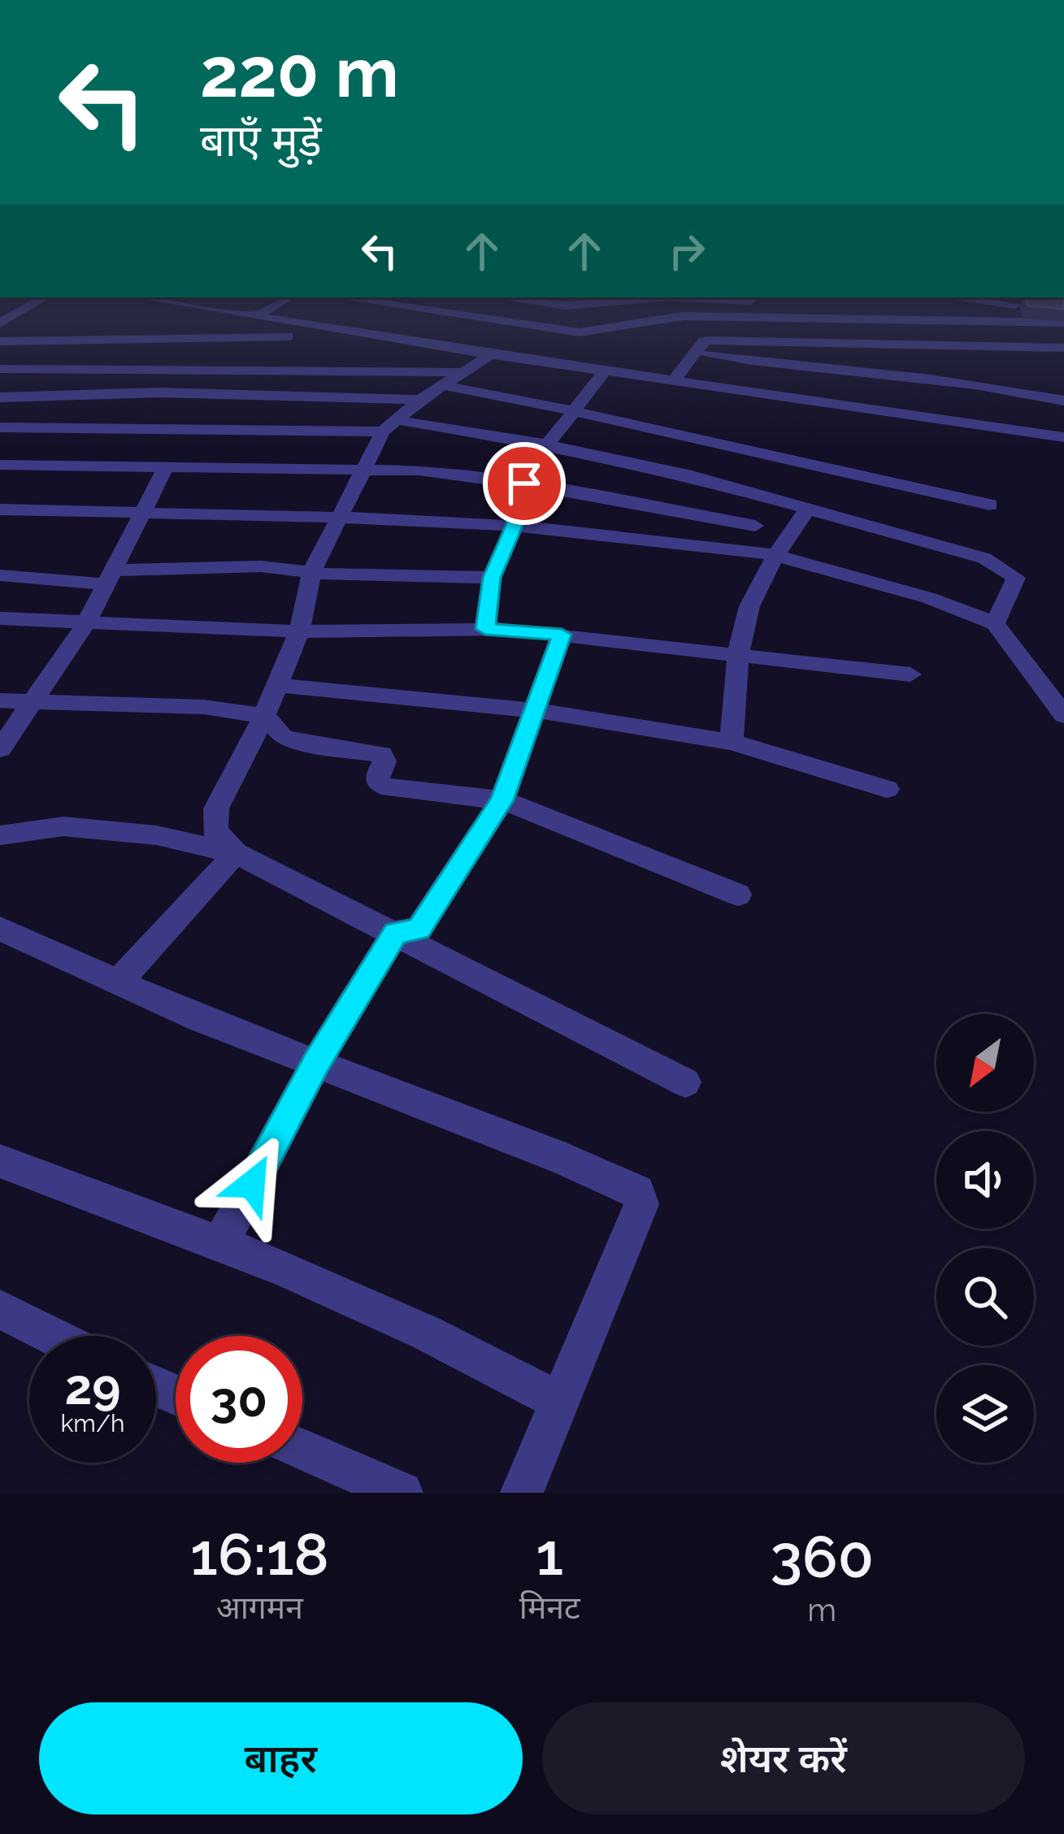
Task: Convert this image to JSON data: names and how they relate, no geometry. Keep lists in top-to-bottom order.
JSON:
{
  "north": "bottom left",
  "page": {
    "turn": ["220 m", "बाएँ मुड़ें"],
    "speed": "29 km/h",
    "limit": "30",
    "eta": [
      "16:18",
      "आगमन",
      "1",
      "मिनट",
      "360",
      "m"
    ],
    "buttons": ["बाहर", "शेयर करें"]
  }
}
